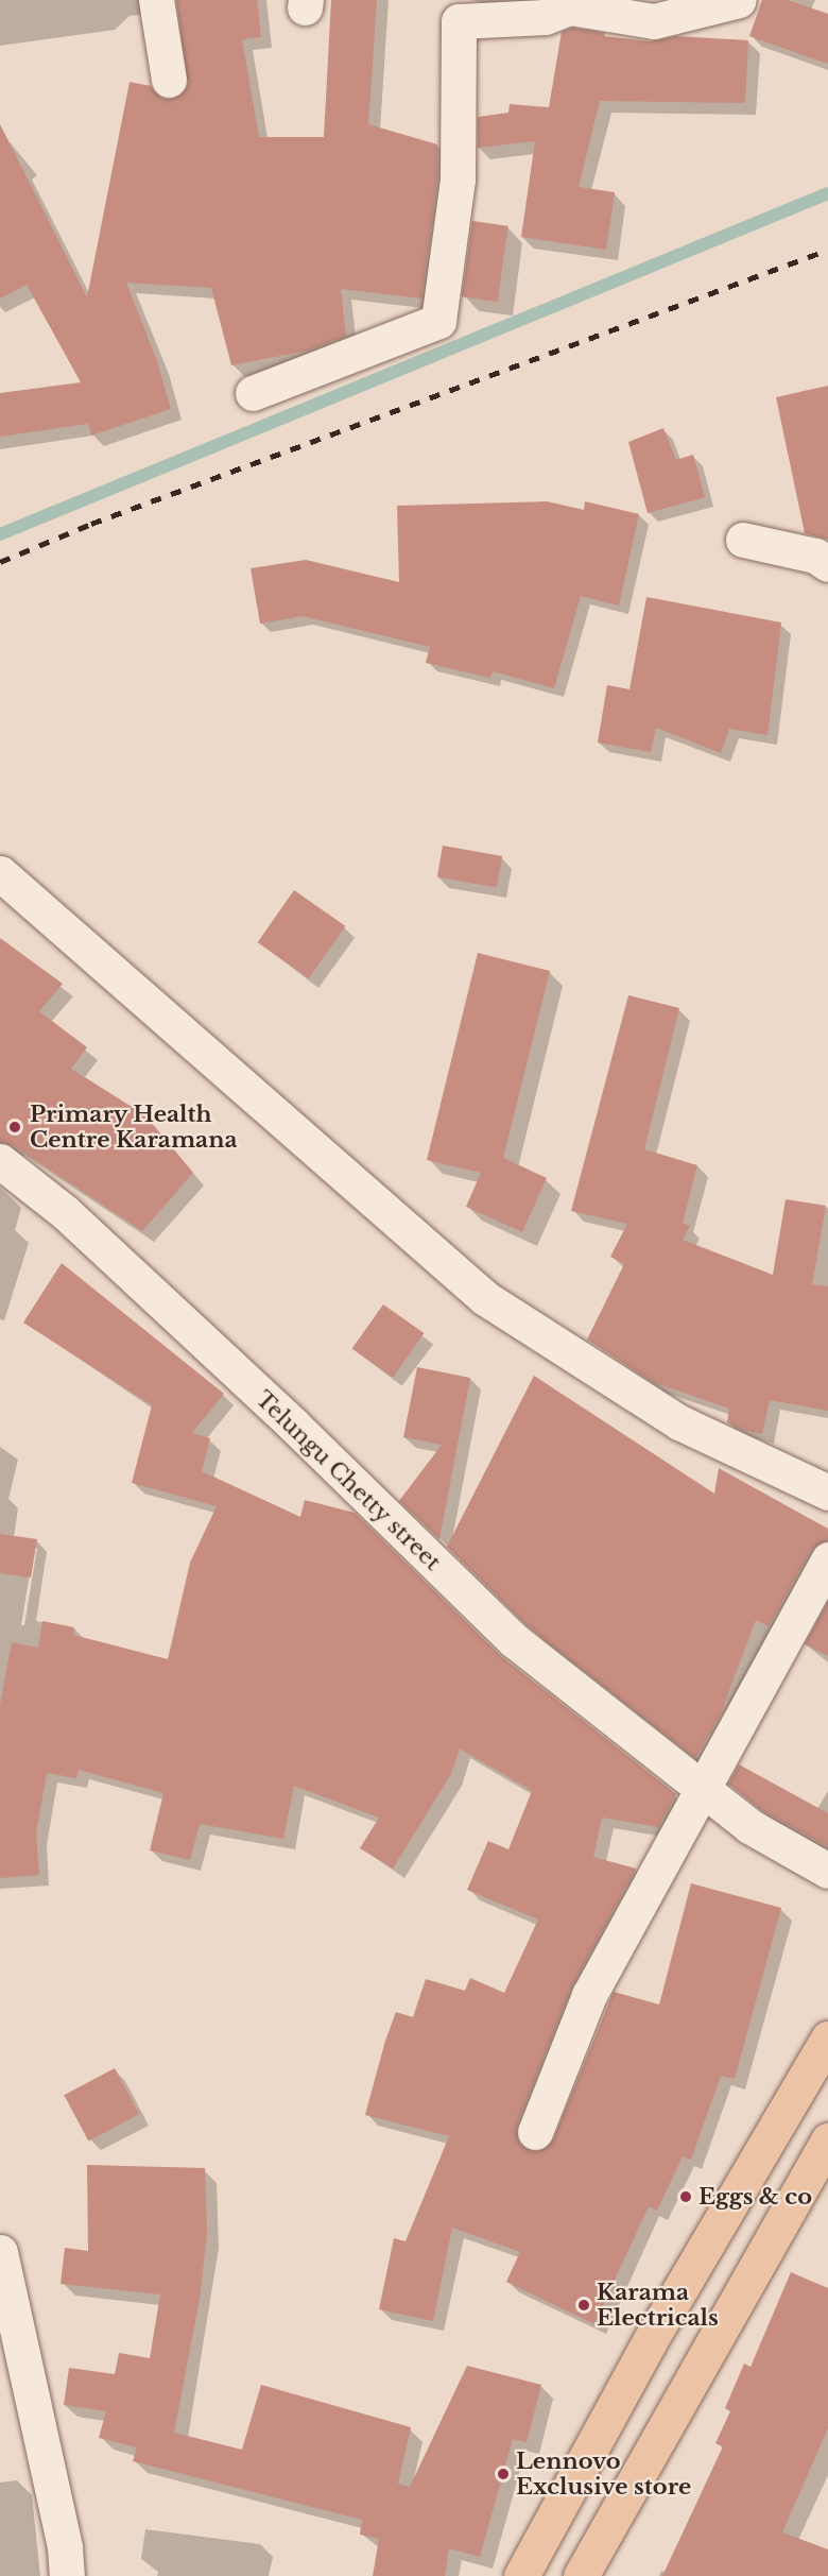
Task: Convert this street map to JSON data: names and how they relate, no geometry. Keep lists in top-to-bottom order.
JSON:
{
  "streets": {
    "street": ["Telungu Chetty street"]
  },
  "places": [
    "Primary Health Centre Karamana",
    "Eggs & co",
    "Karama Electricals",
    "Lennovo Exclusive store"
  ]
}
